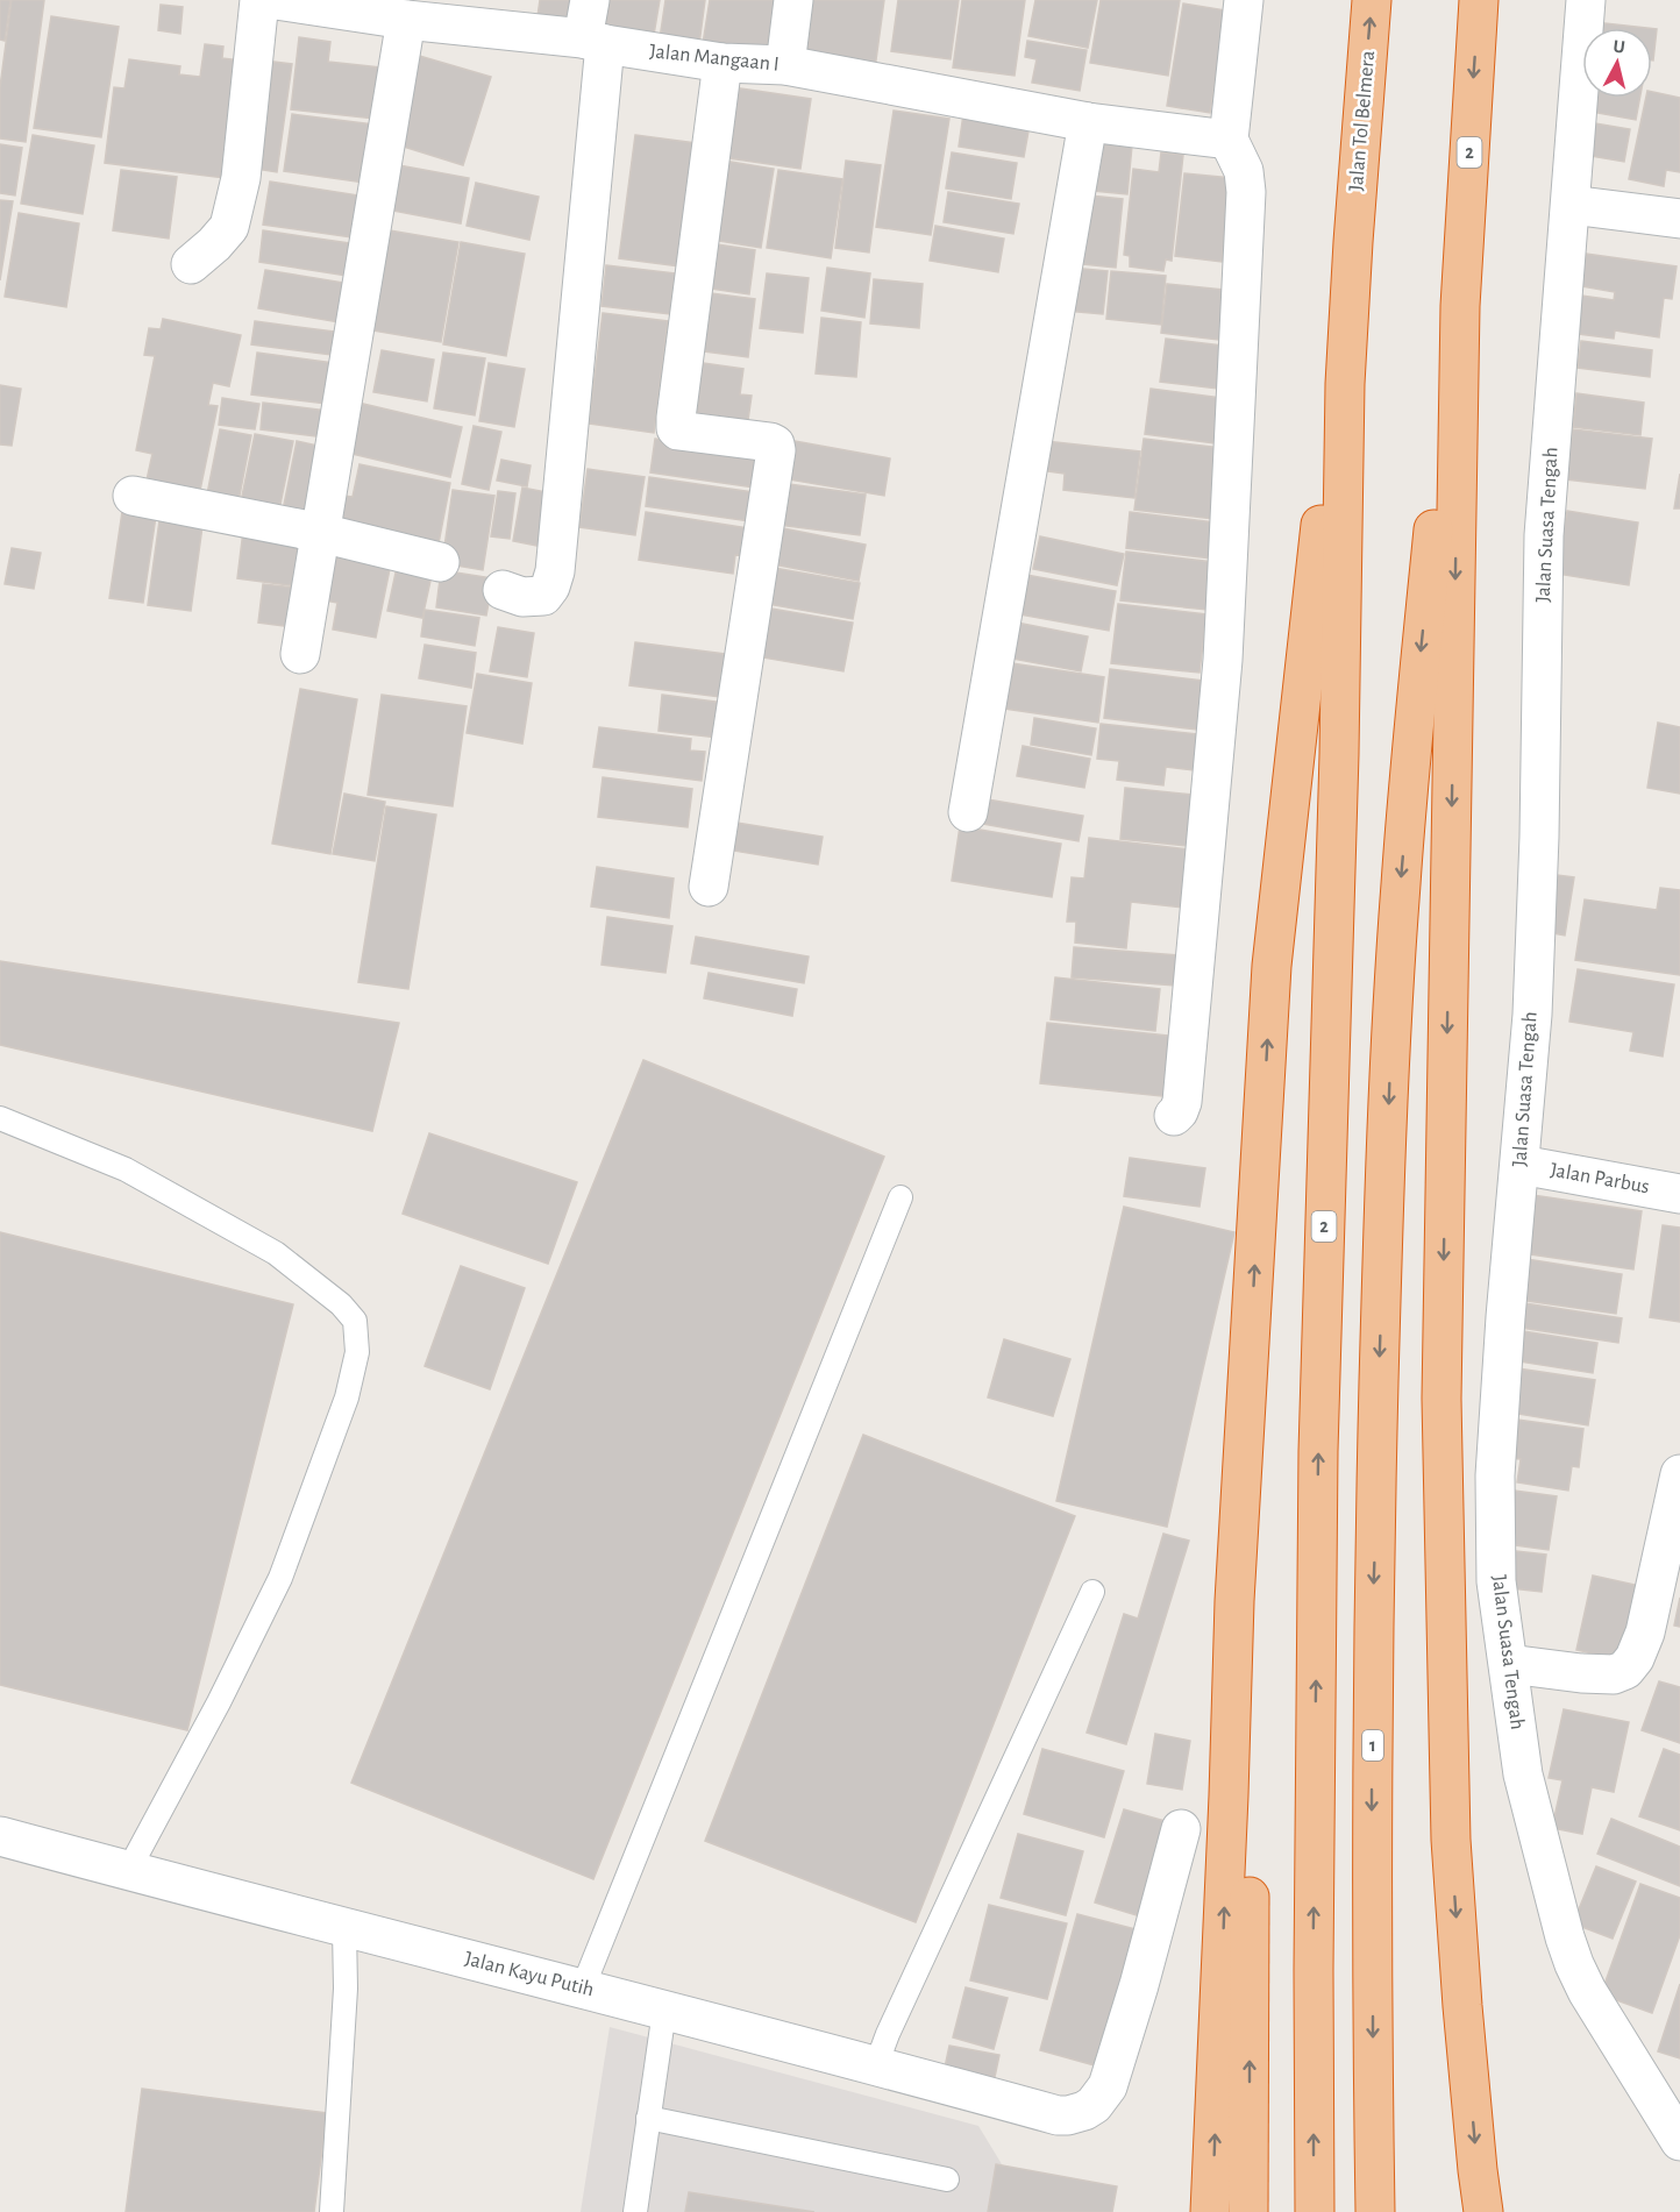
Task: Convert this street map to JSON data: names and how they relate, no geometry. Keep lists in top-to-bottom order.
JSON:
{
  "streets": {
    "highway": ["Jalan Tol Belmera", "2", "1"],
    "street": [
      "Jalan Mangaan I",
      "Jalan Suasa Tengah",
      "Jalan Parbus",
      "Jalan Kayu Putih"
    ]
  },
  "crossings": [
    ["Jalan Tol Belmera", "2"],
    ["2", "1"],
    ["Jalan Suasa Tengah", "Jalan Parbus"]
  ],
  "north": "top"
}
